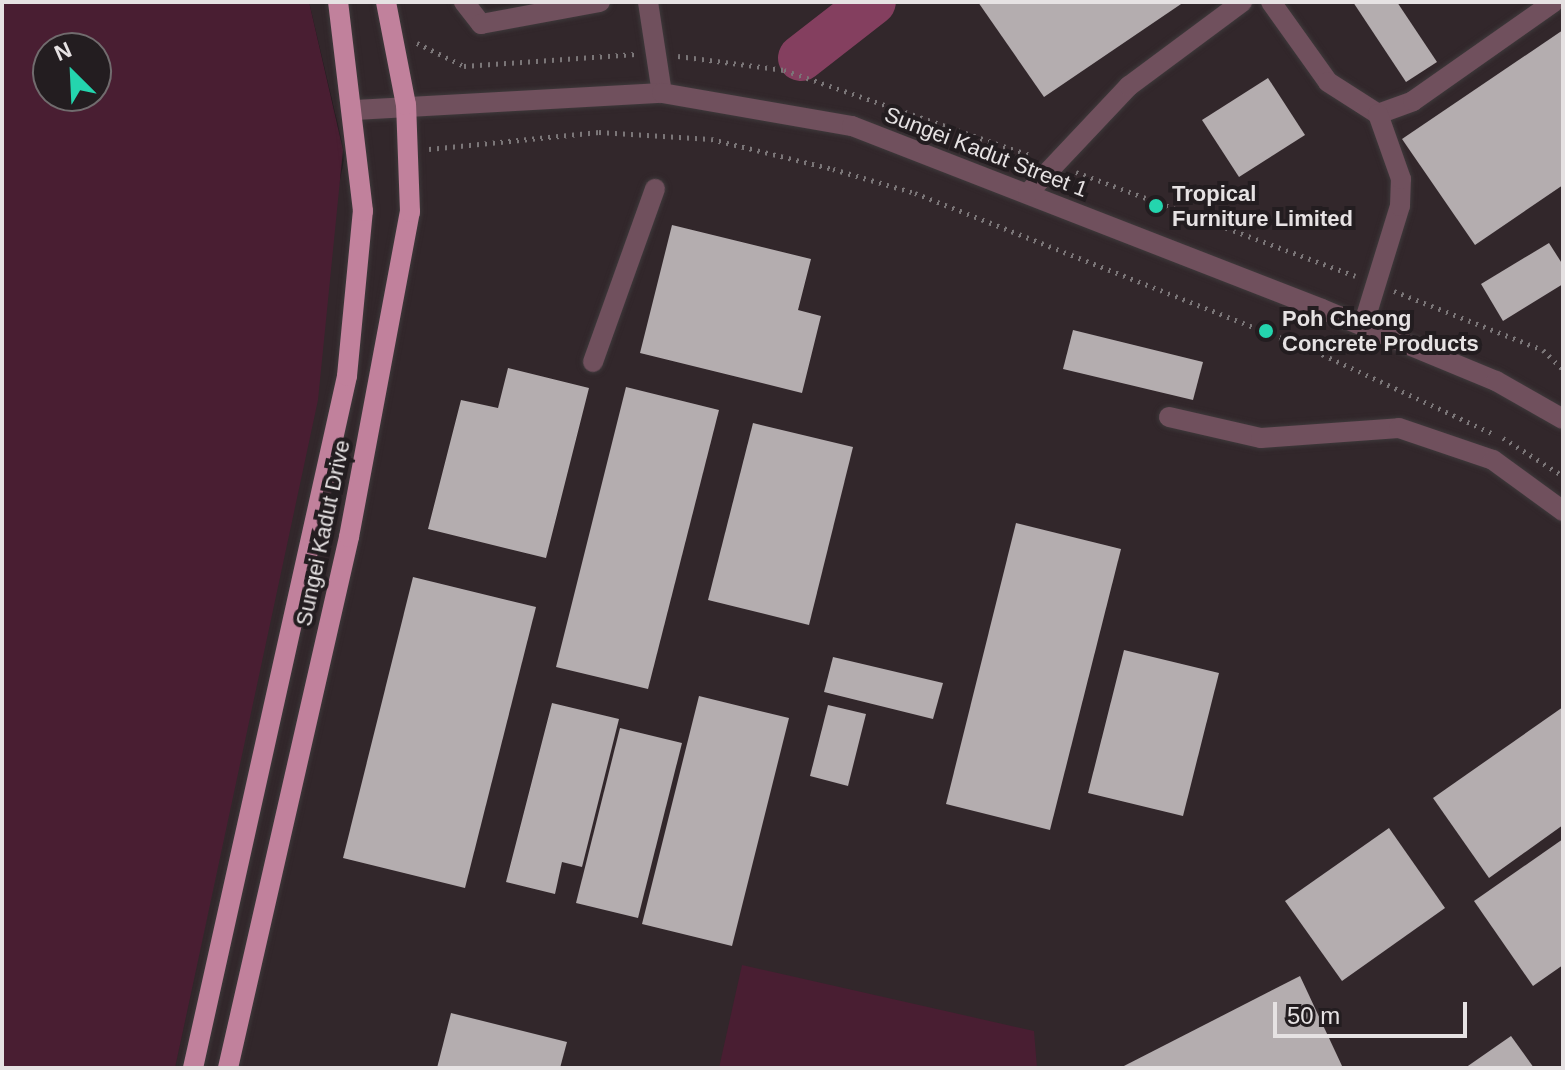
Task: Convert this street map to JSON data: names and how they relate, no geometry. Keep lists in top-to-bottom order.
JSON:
{
  "streets": {
    "main road": ["Sungei Kadut Drive"],
    "street": ["Sungei Kadut Street 1"]
  },
  "crossings": [
    ["Sungei Kadut Street 1", "Sungei Kadut Drive"]
  ],
  "places": ["Tropical Furniture Limited", "Poh Cheong Concrete Products"],
  "scale_bar": "50 m",
  "north": "top left"
}
